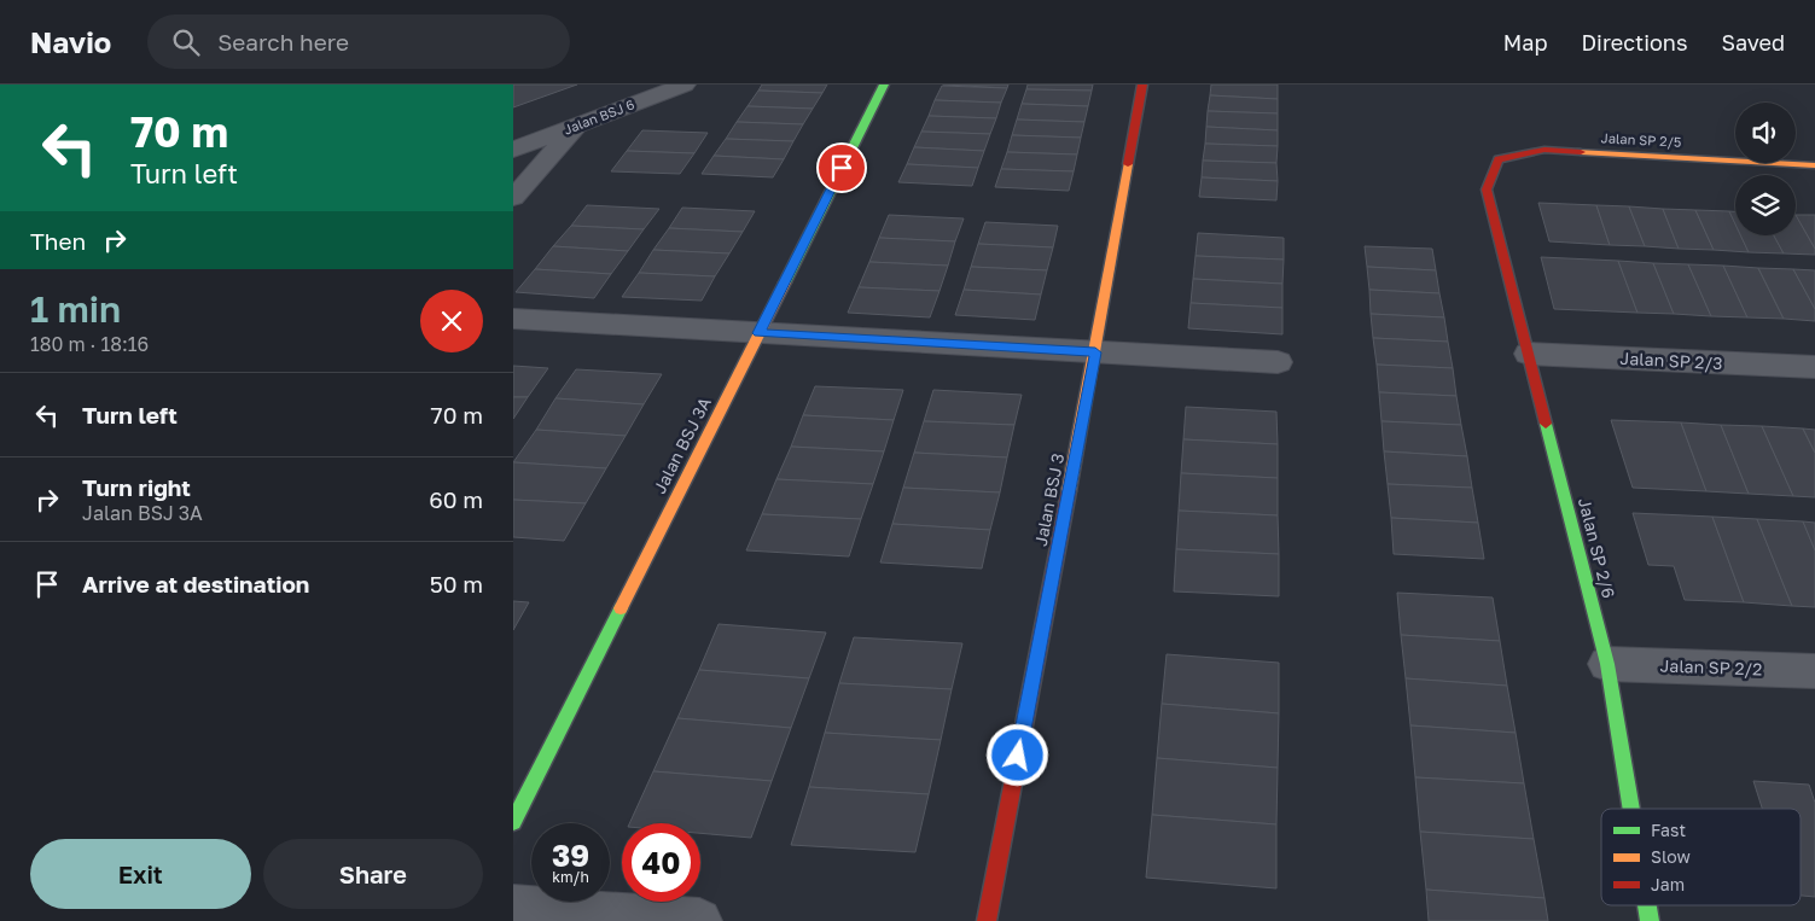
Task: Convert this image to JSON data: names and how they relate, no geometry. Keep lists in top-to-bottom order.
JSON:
{
  "streets": {
    "street": [
      "Jalan BSJ 6",
      "Jalan SP 2/5",
      "Jalan SP 2/3",
      "Jalan BSJ 3A",
      "Jalan BSJ 3",
      "Jalan SP 2/6",
      "Jalan SP 2/2"
    ]
  },
  "crossings": [
    ["Jalan SP 2/5", "Jalan SP 2/6"],
    ["Jalan SP 2/3", "Jalan SP 2/6"],
    ["Jalan SP 2/6", "Jalan SP 2/2"]
  ],
  "legend": ["Fast", "Slow", "Jam"],
  "page": {
    "header": "Navio",
    "search": "Search here",
    "nav": ["Map", "Directions", "Saved"],
    "turn": ["70 m", "Turn left"],
    "then": "Then",
    "heading": ["1 min", "180 m · 18:16"],
    "list": [
      {
        "name": "Turn left",
        "value": "70 m"
      },
      {
        "name": "Turn right",
        "note": "Jalan BSJ 3A",
        "value": "60 m"
      },
      {
        "name": "Arrive at destination",
        "value": "50 m"
      }
    ],
    "speed": "39 km/h",
    "limit": "40",
    "buttons": ["Exit", "Share"]
  }
}
